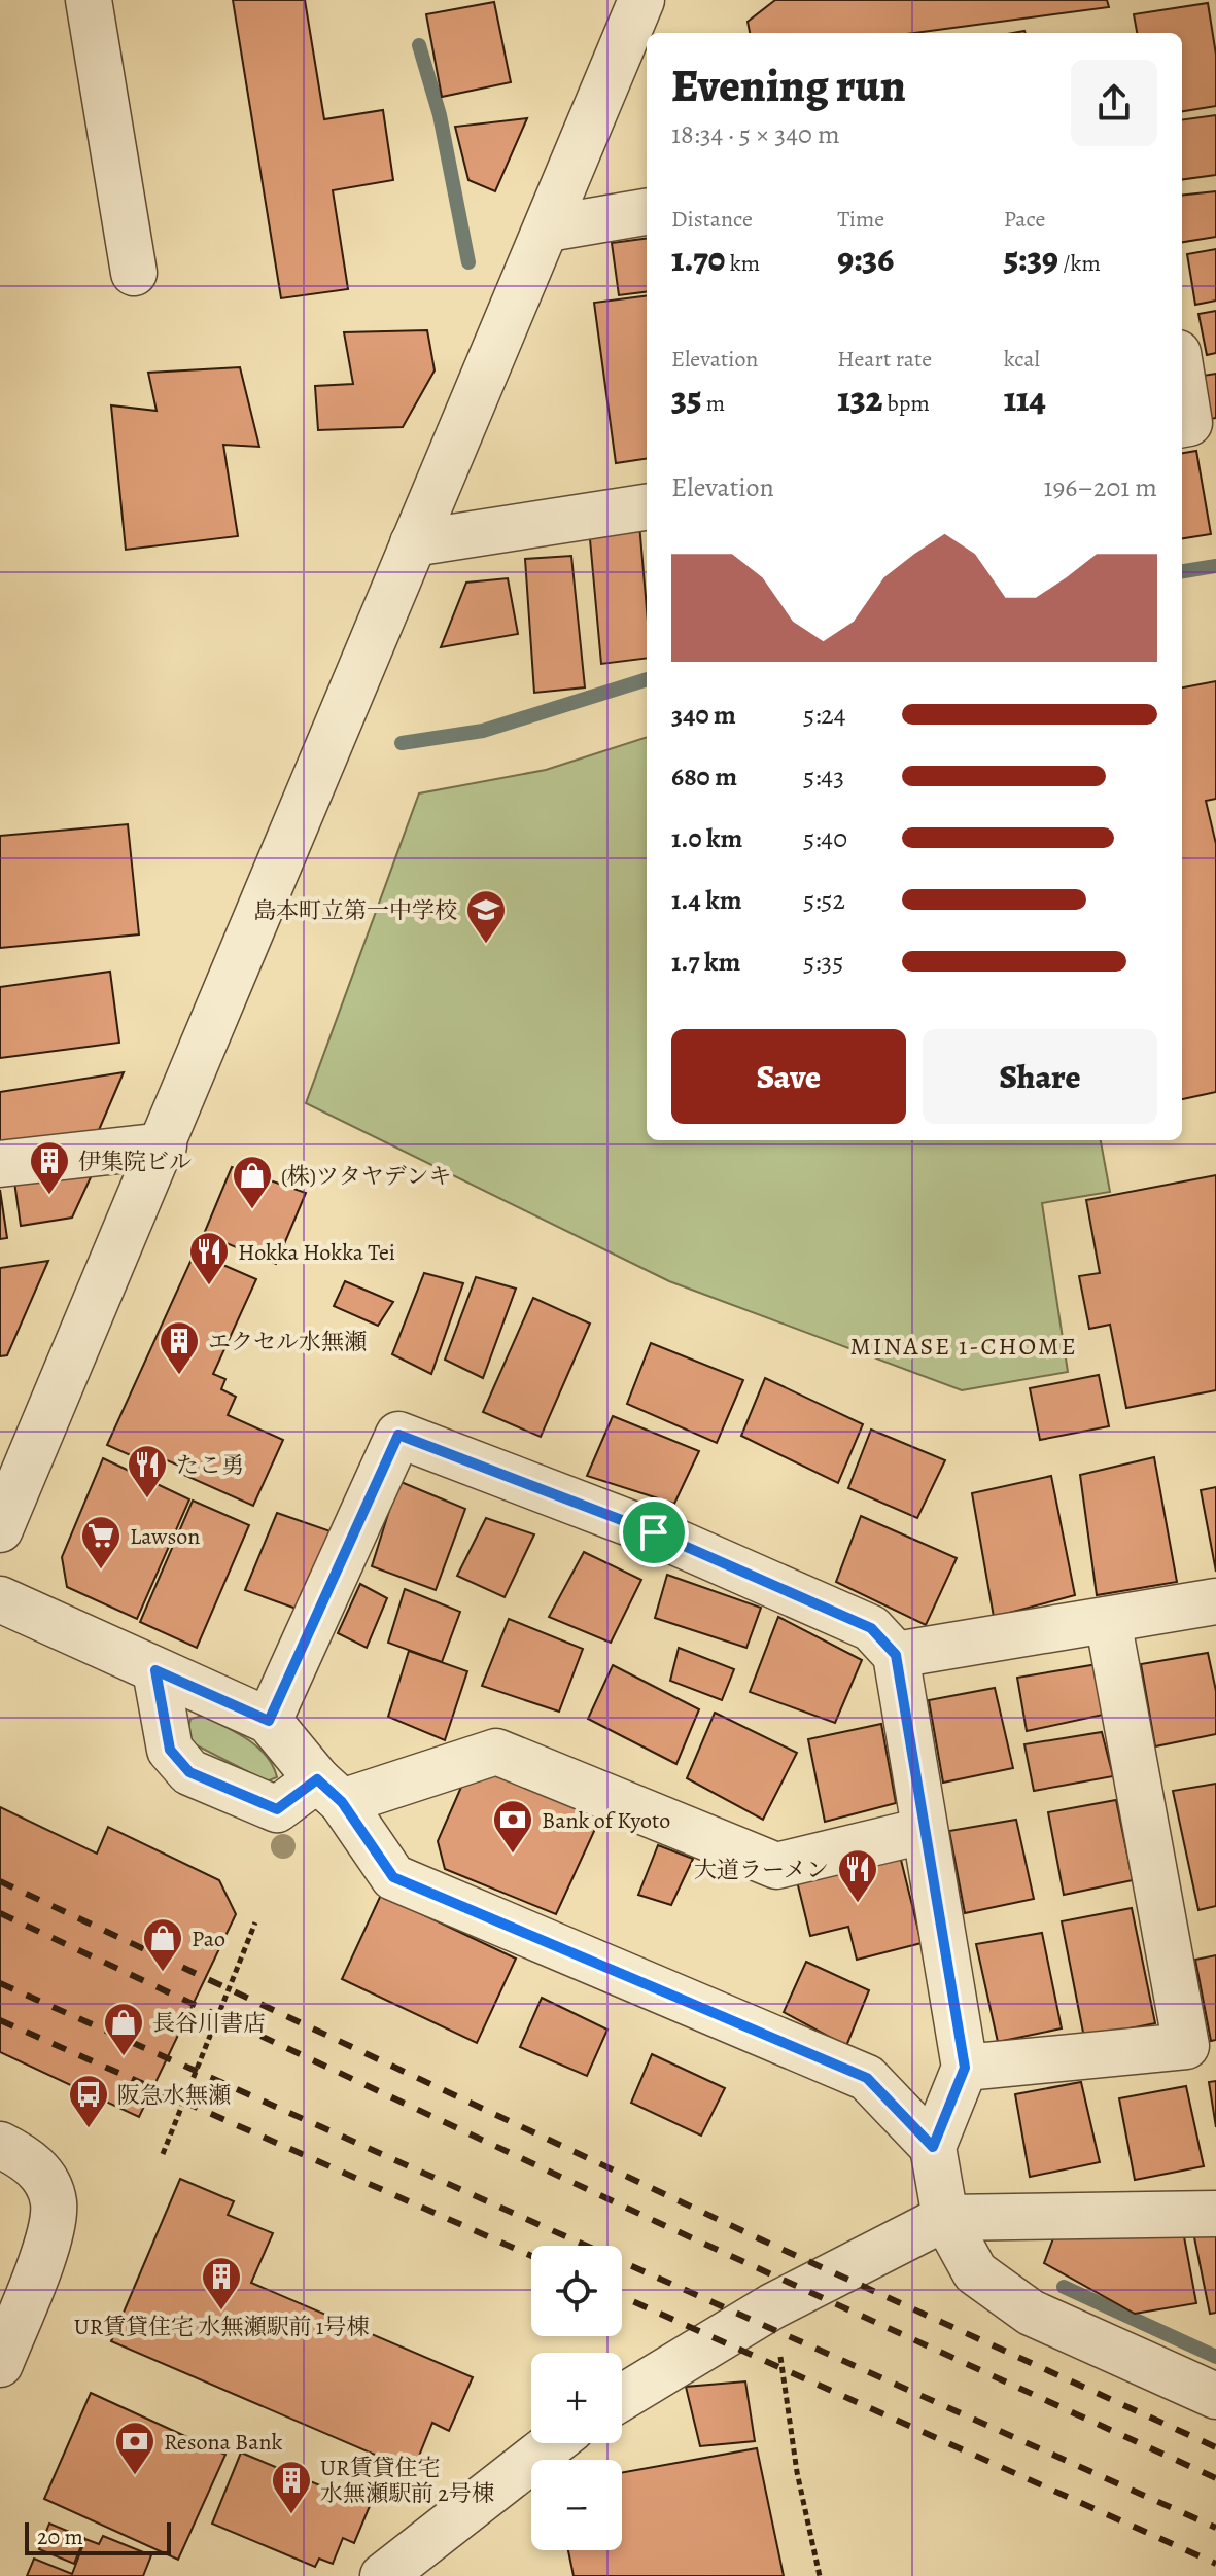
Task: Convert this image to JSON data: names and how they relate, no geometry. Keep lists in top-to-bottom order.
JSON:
{
  "districts": ["MINASE 1-CHOME"],
  "places": {
    "school or university": ["島本町立第一中学校"],
    "building": [
      "伊集院ビル",
      "エクセル水無瀬",
      "UR賃貸住宅 水無瀬駅前 1号棟",
      "UR賃貸住宅 水無瀬駅前 2号棟"
    ],
    "shop": ["(株)ツタヤデンキ", "Pao", "長谷川書店"],
    "restaurant": ["Hokka Hokka Tei", "たこ勇", "大道ラーメン"],
    "supermarket": ["Lawson"],
    "bank": ["Bank of Kyoto", "Resona Bank"],
    "bus stop": ["阪急水無瀬"]
  },
  "scale_bar": "20 m",
  "page": {
    "heading": ["Evening run", "18:34 · 5 × 340 m"],
    "stats": [
      ["Distance", "1.70 km"],
      ["Time", "9:36"],
      ["Pace", "5:39 /km"],
      ["Elevation", "35 m"],
      ["Heart rate", "132 bpm"],
      ["kcal", "114"]
    ],
    "chart": ["Elevation", "196–201 m"],
    "list": [
      {
        "name": "340 m",
        "note": "5:24"
      },
      {
        "name": "680 m",
        "note": "5:43"
      },
      {
        "name": "1.0 km",
        "note": "5:40"
      },
      {
        "name": "1.4 km",
        "note": "5:52"
      },
      {
        "name": "1.7 km",
        "note": "5:35"
      }
    ],
    "buttons": ["Save", "Share"],
    "map_buttons": ["+", "−"],
    "scale": "20 m"
  }
}
